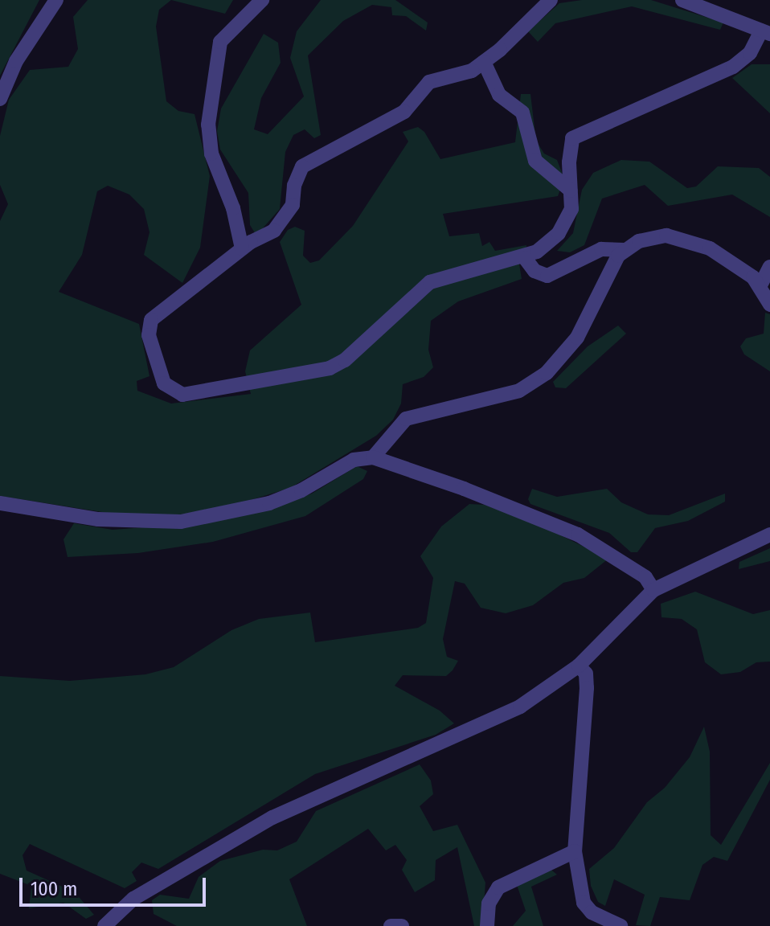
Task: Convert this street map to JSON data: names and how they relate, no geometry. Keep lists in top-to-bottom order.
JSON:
{
  "scale_bar": "100 m"
}
